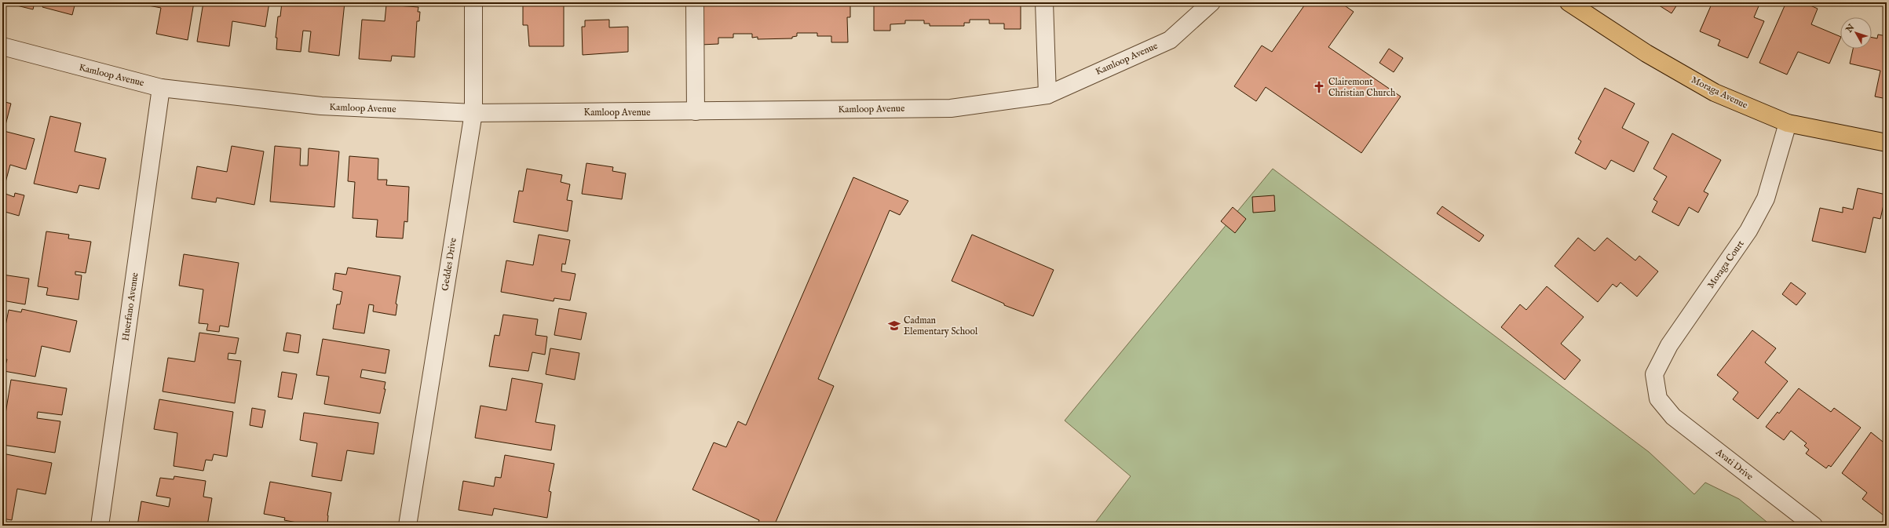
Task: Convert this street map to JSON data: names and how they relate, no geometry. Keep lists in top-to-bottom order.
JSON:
{
  "streets": {
    "main road": ["Moraga Avenue"],
    "street": [
      "Kamloop Avenue",
      "Geddes Drive",
      "Moraga Court",
      "Huerfano Avenue",
      "Avati Drive"
    ]
  },
  "crossings": [
    ["Kamloop Avenue", "Geddes Drive"],
    ["Kamloop Avenue", "Huerfano Avenue"],
    ["Moraga Avenue", "Moraga Court"],
    ["Moraga Court", "Avati Drive"]
  ],
  "places": {
    "church": ["Clairemont Christian Church"],
    "school or university": ["Cadman Elementary School"]
  },
  "north": "top left"
}
